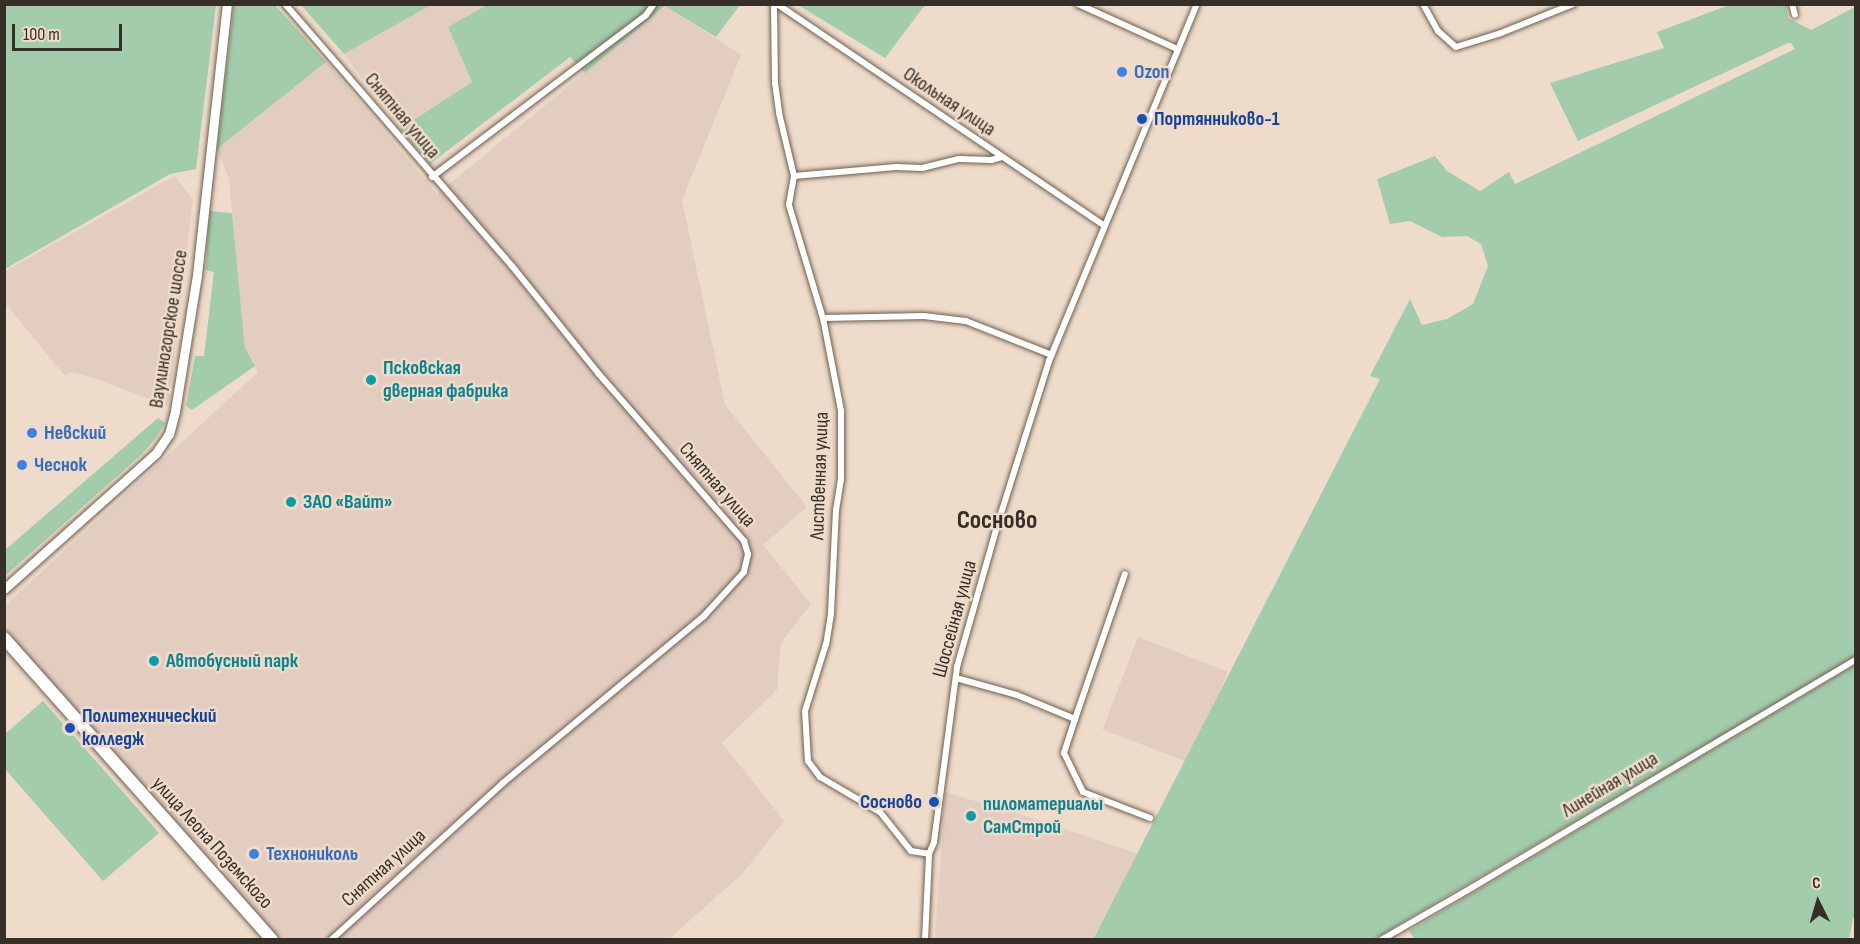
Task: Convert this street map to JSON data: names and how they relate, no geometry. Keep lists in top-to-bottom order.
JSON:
{
  "streets": {
    "highway": ["улица Леона Поземского"],
    "street": [
      "Окольная улица",
      "Снятная улица",
      "Ваулиногорское шоссе",
      "Лиственная улица",
      "Шоссейная улица",
      "Линейная улица"
    ]
  },
  "crossings": [
    ["Окольная улица", "Лиственная улица"],
    ["Окольная улица", "Шоссейная улица"],
    ["Лиственная улица", "Шоссейная улица"]
  ],
  "districts": ["Сосново"],
  "places": [
    "Ozon",
    "Портянниково-1",
    "Псковская дверная фабрика",
    "Невский",
    "Чеснок",
    "ЗАО «Вайт»",
    "Автобусный парк",
    "Политехнический колледж",
    "Сосново",
    "пиломатериалы СамСтрой",
    "Технониколь"
  ],
  "scale_bar": "100 m",
  "north": "top"
}
